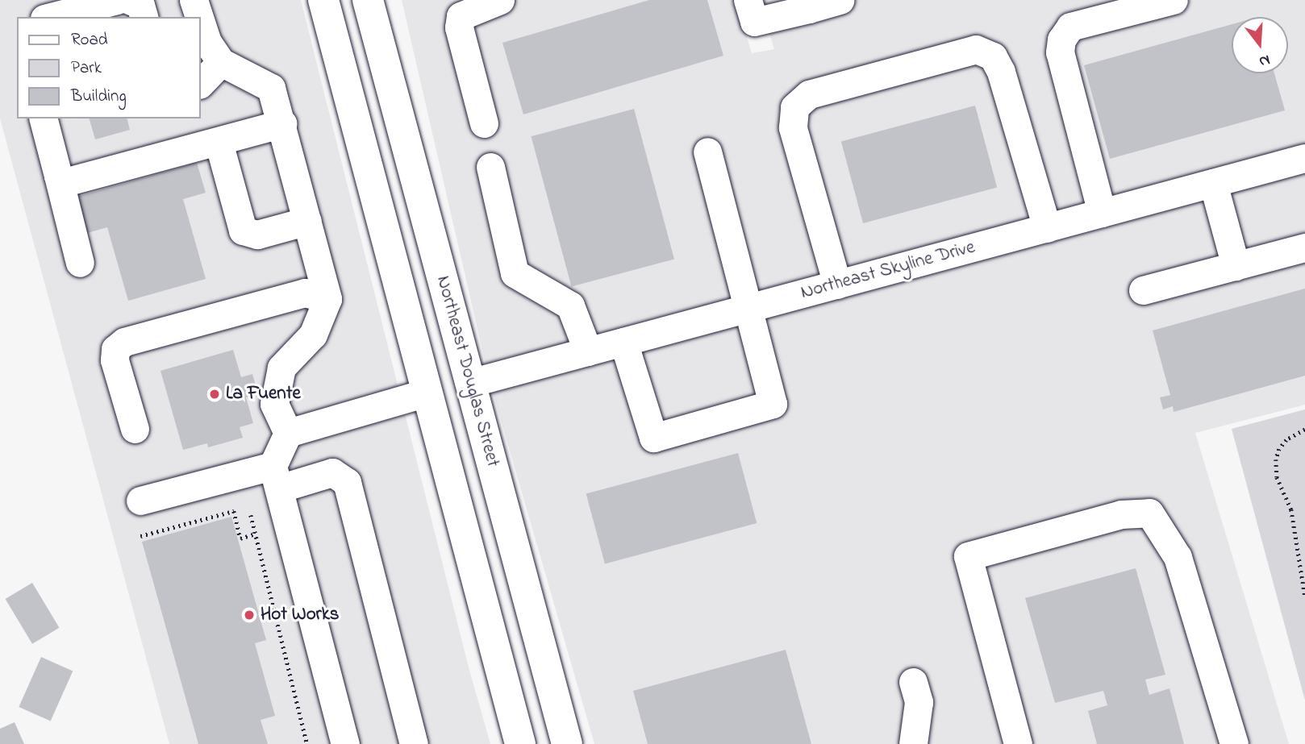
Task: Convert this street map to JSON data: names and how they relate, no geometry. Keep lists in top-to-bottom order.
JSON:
{
  "streets": {
    "main road": ["Northeast Douglas Street"],
    "street": ["Northeast Skyline Drive"]
  },
  "crossings": [
    ["Northeast Skyline Drive", "Northeast Douglas Street"]
  ],
  "places": ["La Fuente", "Hot Works"],
  "legend": ["Road", "Park", "Building"],
  "north": "bottom"
}
